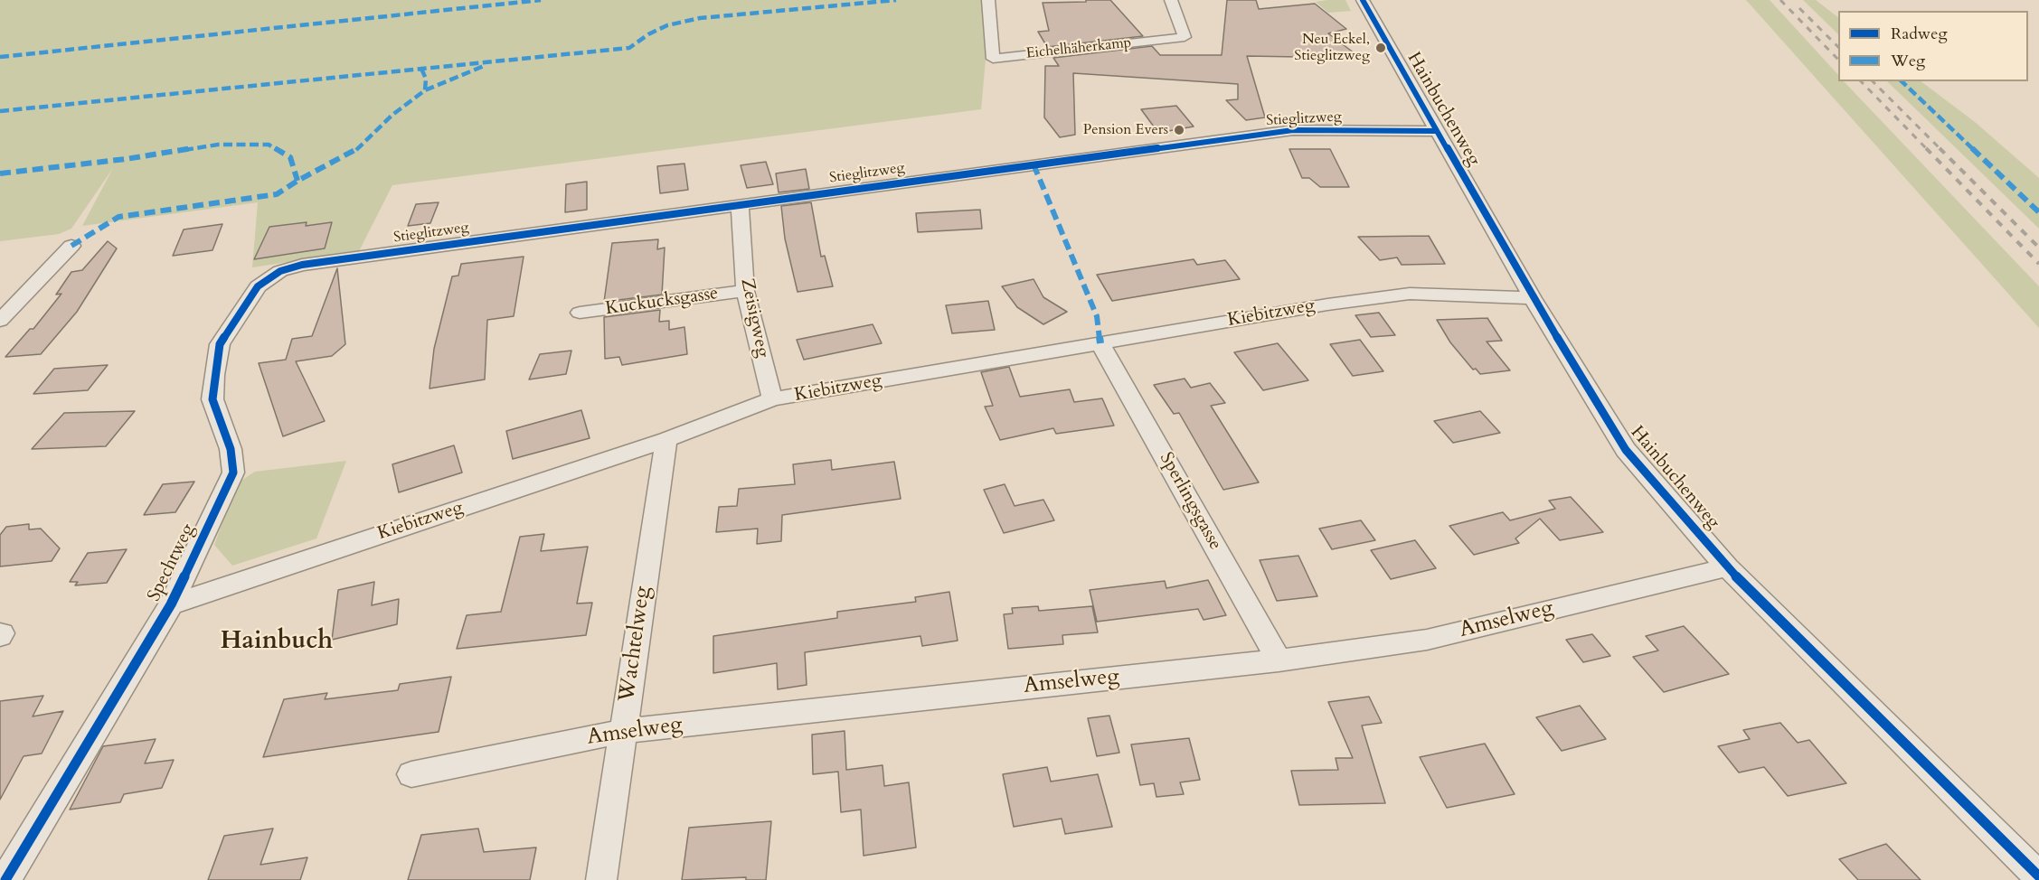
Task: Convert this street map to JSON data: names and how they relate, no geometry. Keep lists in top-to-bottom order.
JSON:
{
  "streets": {
    "street": [
      "Eichelhäherkamp",
      "Hainbuchenweg",
      "Stieglitzweg",
      "Kuckucksgasse",
      "Kiebitzweg",
      "Zeisigweg",
      "Sperlingsgasse",
      "Spechtweg",
      "Amselweg",
      "Wachtelweg"
    ]
  },
  "crossings": [
    ["Hainbuchenweg", "Stieglitzweg"],
    ["Hainbuchenweg", "Kiebitzweg"],
    ["Hainbuchenweg", "Amselweg"],
    ["Stieglitzweg", "Zeisigweg"],
    ["Stieglitzweg", "Spechtweg"],
    ["Kuckucksgasse", "Zeisigweg"],
    ["Kiebitzweg", "Zeisigweg"],
    ["Kiebitzweg", "Sperlingsgasse"],
    ["Kiebitzweg", "Spechtweg"],
    ["Kiebitzweg", "Wachtelweg"],
    ["Sperlingsgasse", "Amselweg"],
    ["Amselweg", "Wachtelweg"]
  ],
  "districts": ["Hainbuch"],
  "places": ["Neu Eckel, Stieglitzweg", "Pension Evers"],
  "legend": ["Radweg", "Weg"]
}
